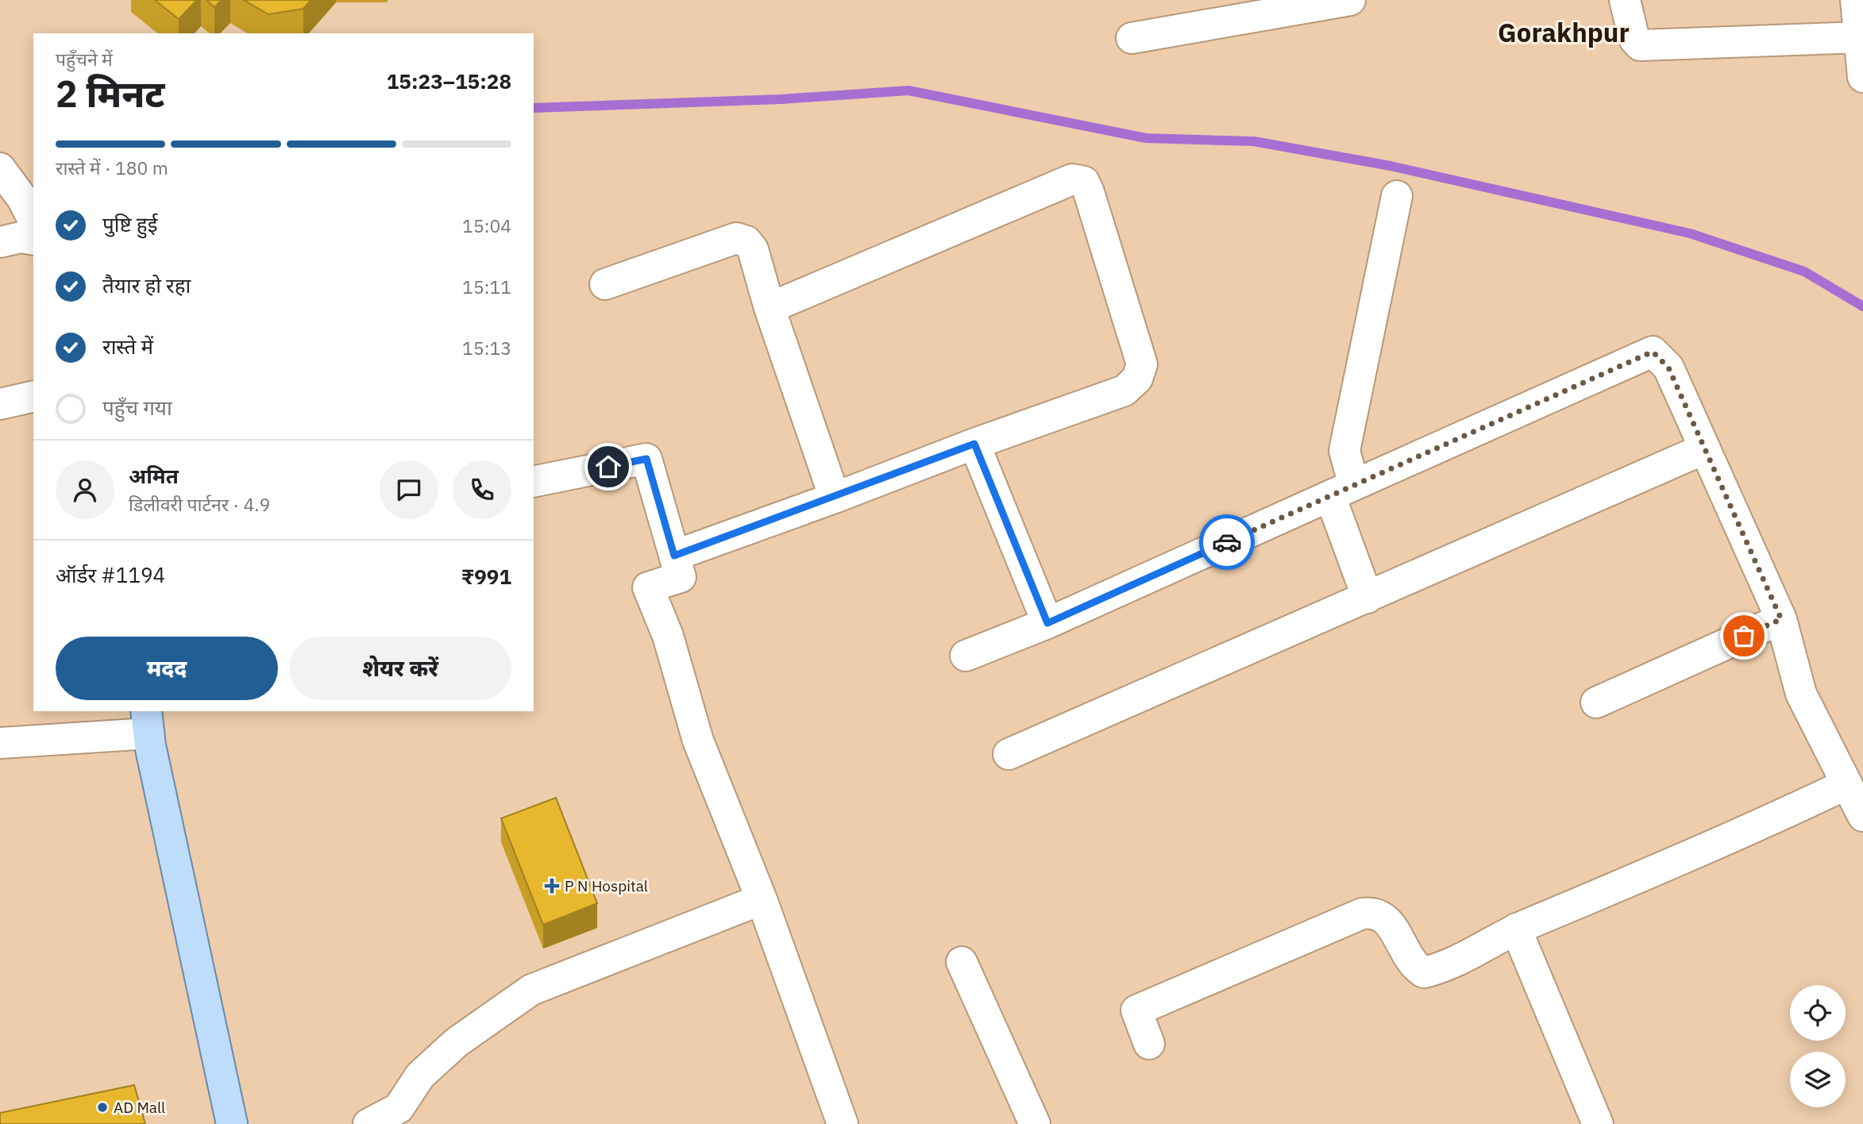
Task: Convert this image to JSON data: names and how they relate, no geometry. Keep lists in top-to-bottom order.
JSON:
{
  "districts": ["Gorakhpur"],
  "places": {
    "health": ["P N Hospital"],
    "other": ["AD Mall"]
  },
  "page": {
    "heading": ["2 मिनट", "पहुँचने में", "15:23–15:28"],
    "panel": [
      "अमित",
      "डिलीवरी पार्टनर · 4.9",
      "ऑर्डर #1194",
      "₹991"
    ],
    "bar": "रास्ते में · 180 m",
    "list": [
      ["पुष्टि हुई", "15:04"],
      ["तैयार हो रहा", "15:11"],
      ["रास्ते में", "15:13"],
      "पहुँच गया"
    ],
    "buttons": ["मदद", "शेयर करें"]
  }
}
